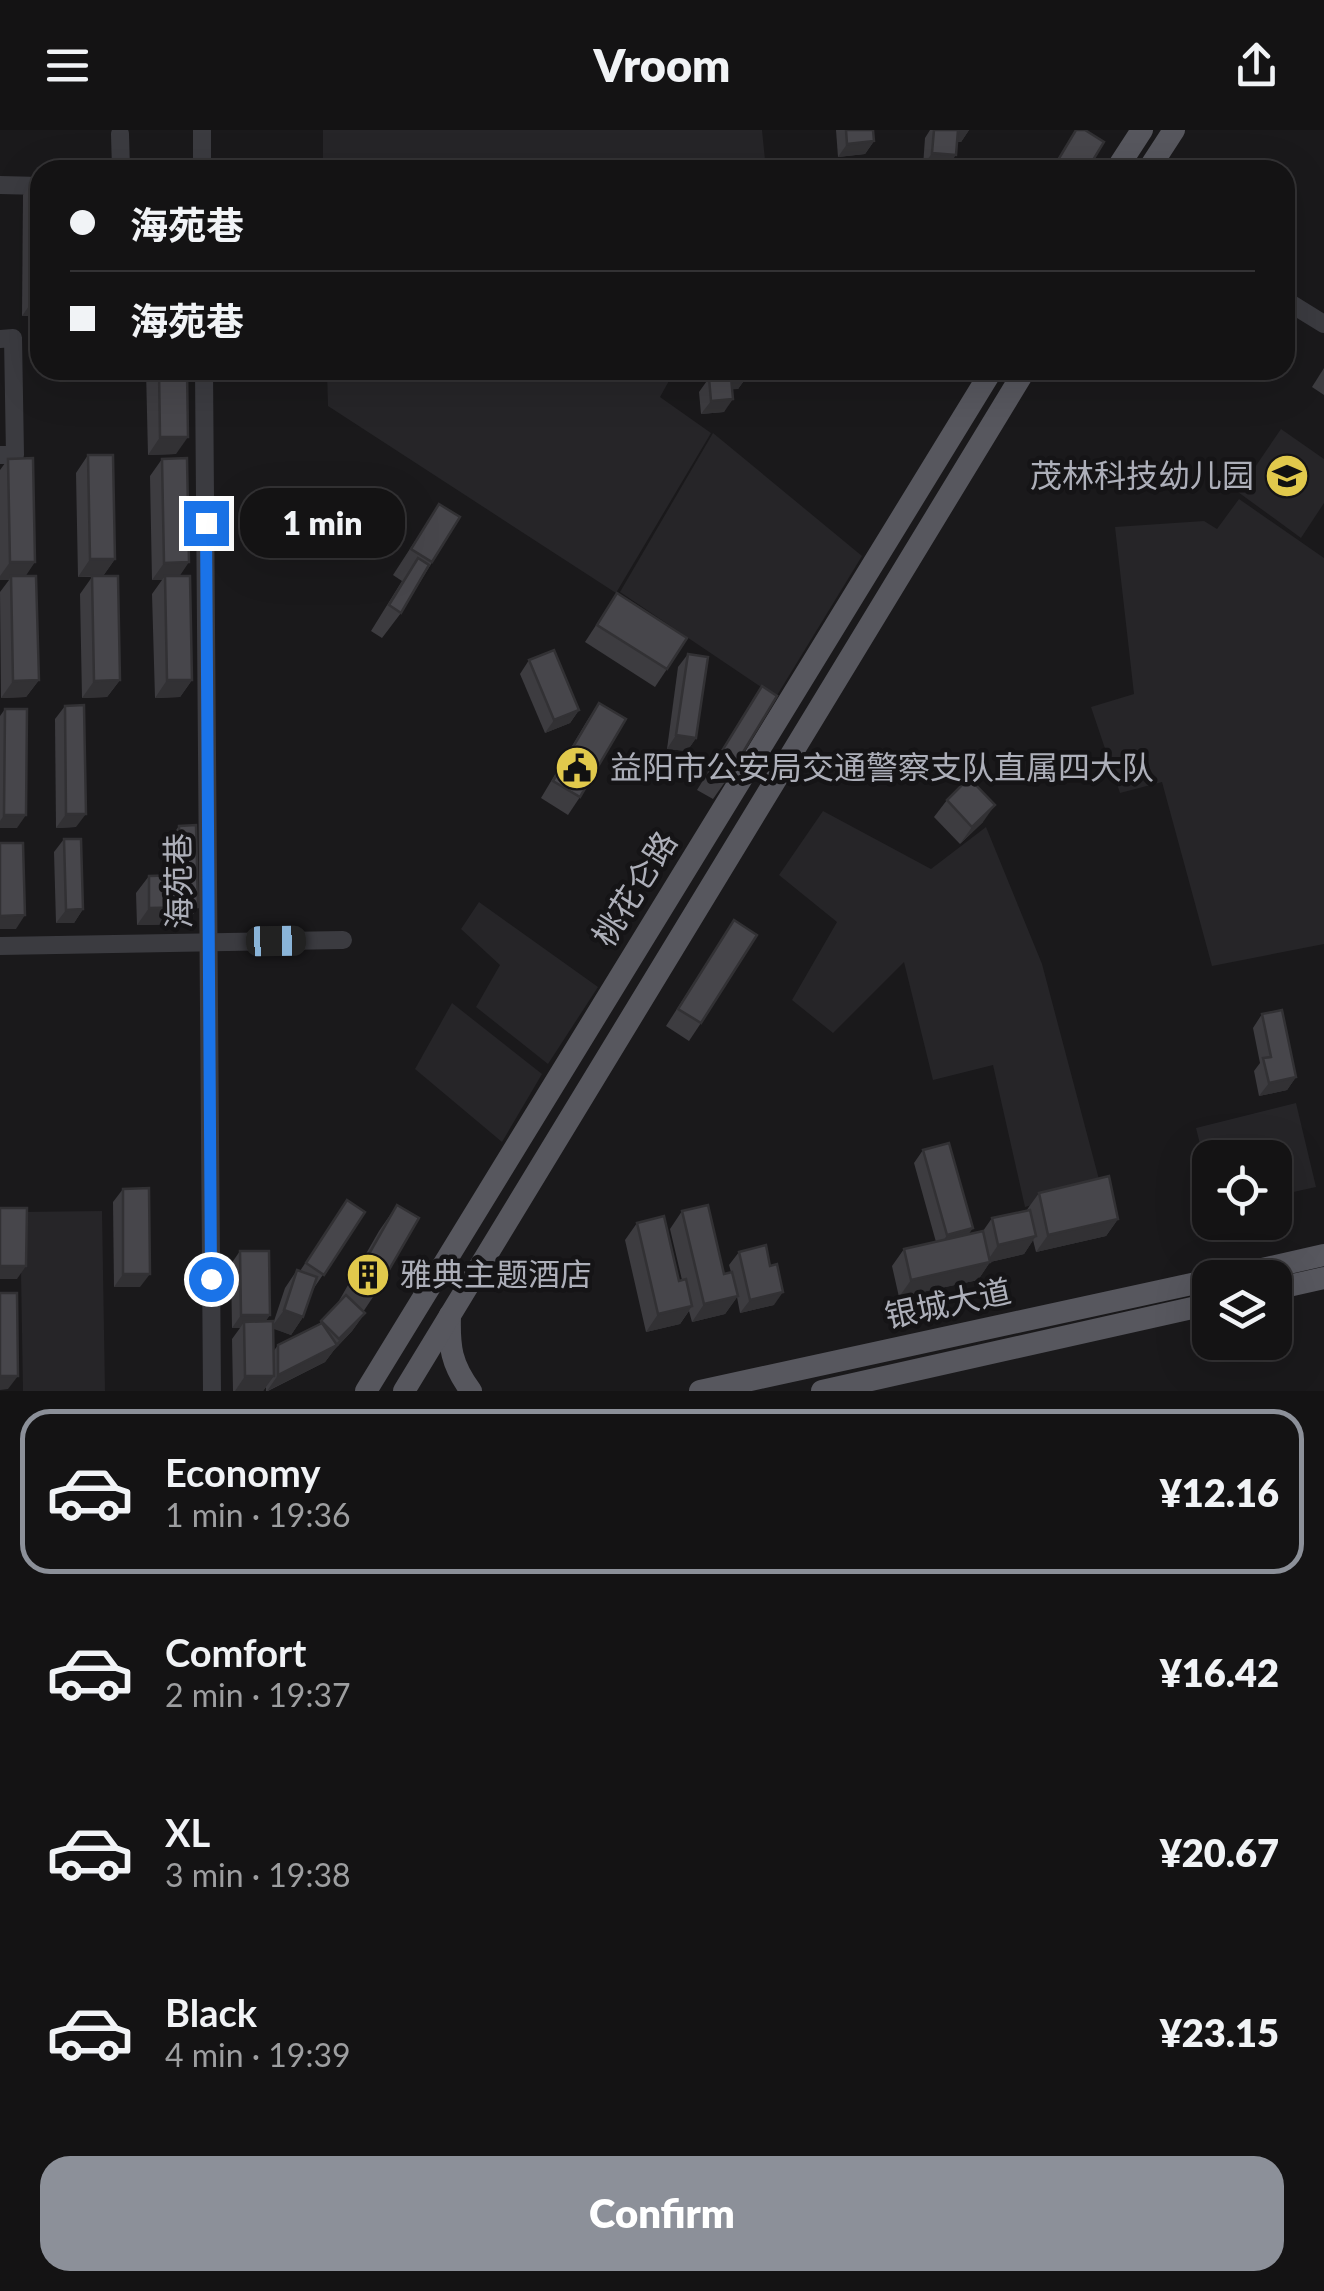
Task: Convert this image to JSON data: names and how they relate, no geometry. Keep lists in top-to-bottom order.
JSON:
{
  "streets": {
    "main road": ["桃花仑路", "银城大道"],
    "street": ["海苑巷"]
  },
  "places": {
    "school or university": ["茂林科技幼儿园"],
    "public building": ["益阳市公安局交通警察支队直属四大队"],
    "building": ["雅典主题酒店"]
  },
  "page": {
    "header": "Vroom",
    "banner": ["海苑巷", "海苑巷"],
    "bubble": "1 min",
    "list": [
      {
        "name": "Economy",
        "note": "1 min · 19:36",
        "value": "¥12.16"
      },
      {
        "name": "Comfort",
        "note": "2 min · 19:37",
        "value": "¥16.42"
      },
      {
        "name": "XL",
        "note": "3 min · 19:38",
        "value": "¥20.67"
      },
      {
        "name": "Black",
        "note": "4 min · 19:39",
        "value": "¥23.15"
      }
    ],
    "buttons": "Confirm"
  }
}
